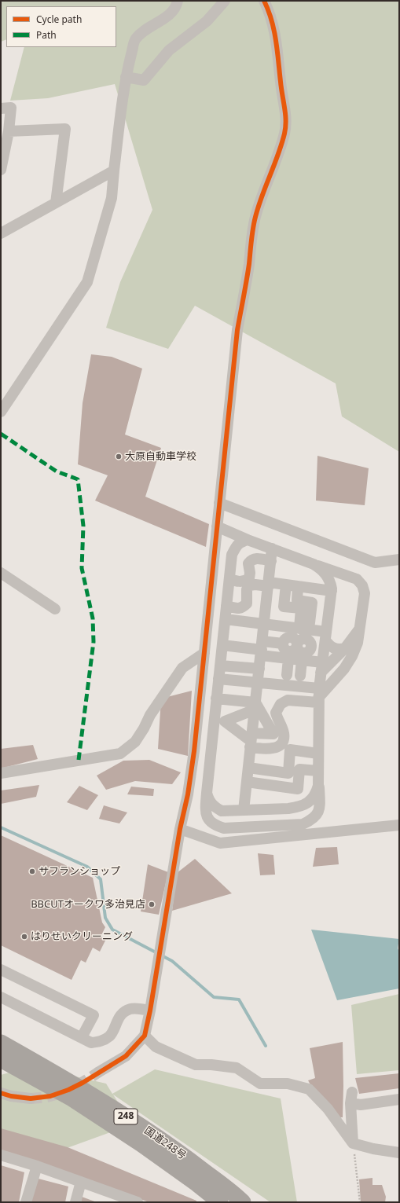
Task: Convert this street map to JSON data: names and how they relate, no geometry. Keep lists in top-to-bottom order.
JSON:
{
  "streets": {
    "highway": ["248", "国道248号"]
  },
  "places": [
    "大原自動車学校",
    "サフランショップ",
    "BBCUTオークワ多治見店",
    "はりせいクリーニング"
  ],
  "legend": ["Cycle path", "Path"]
}
